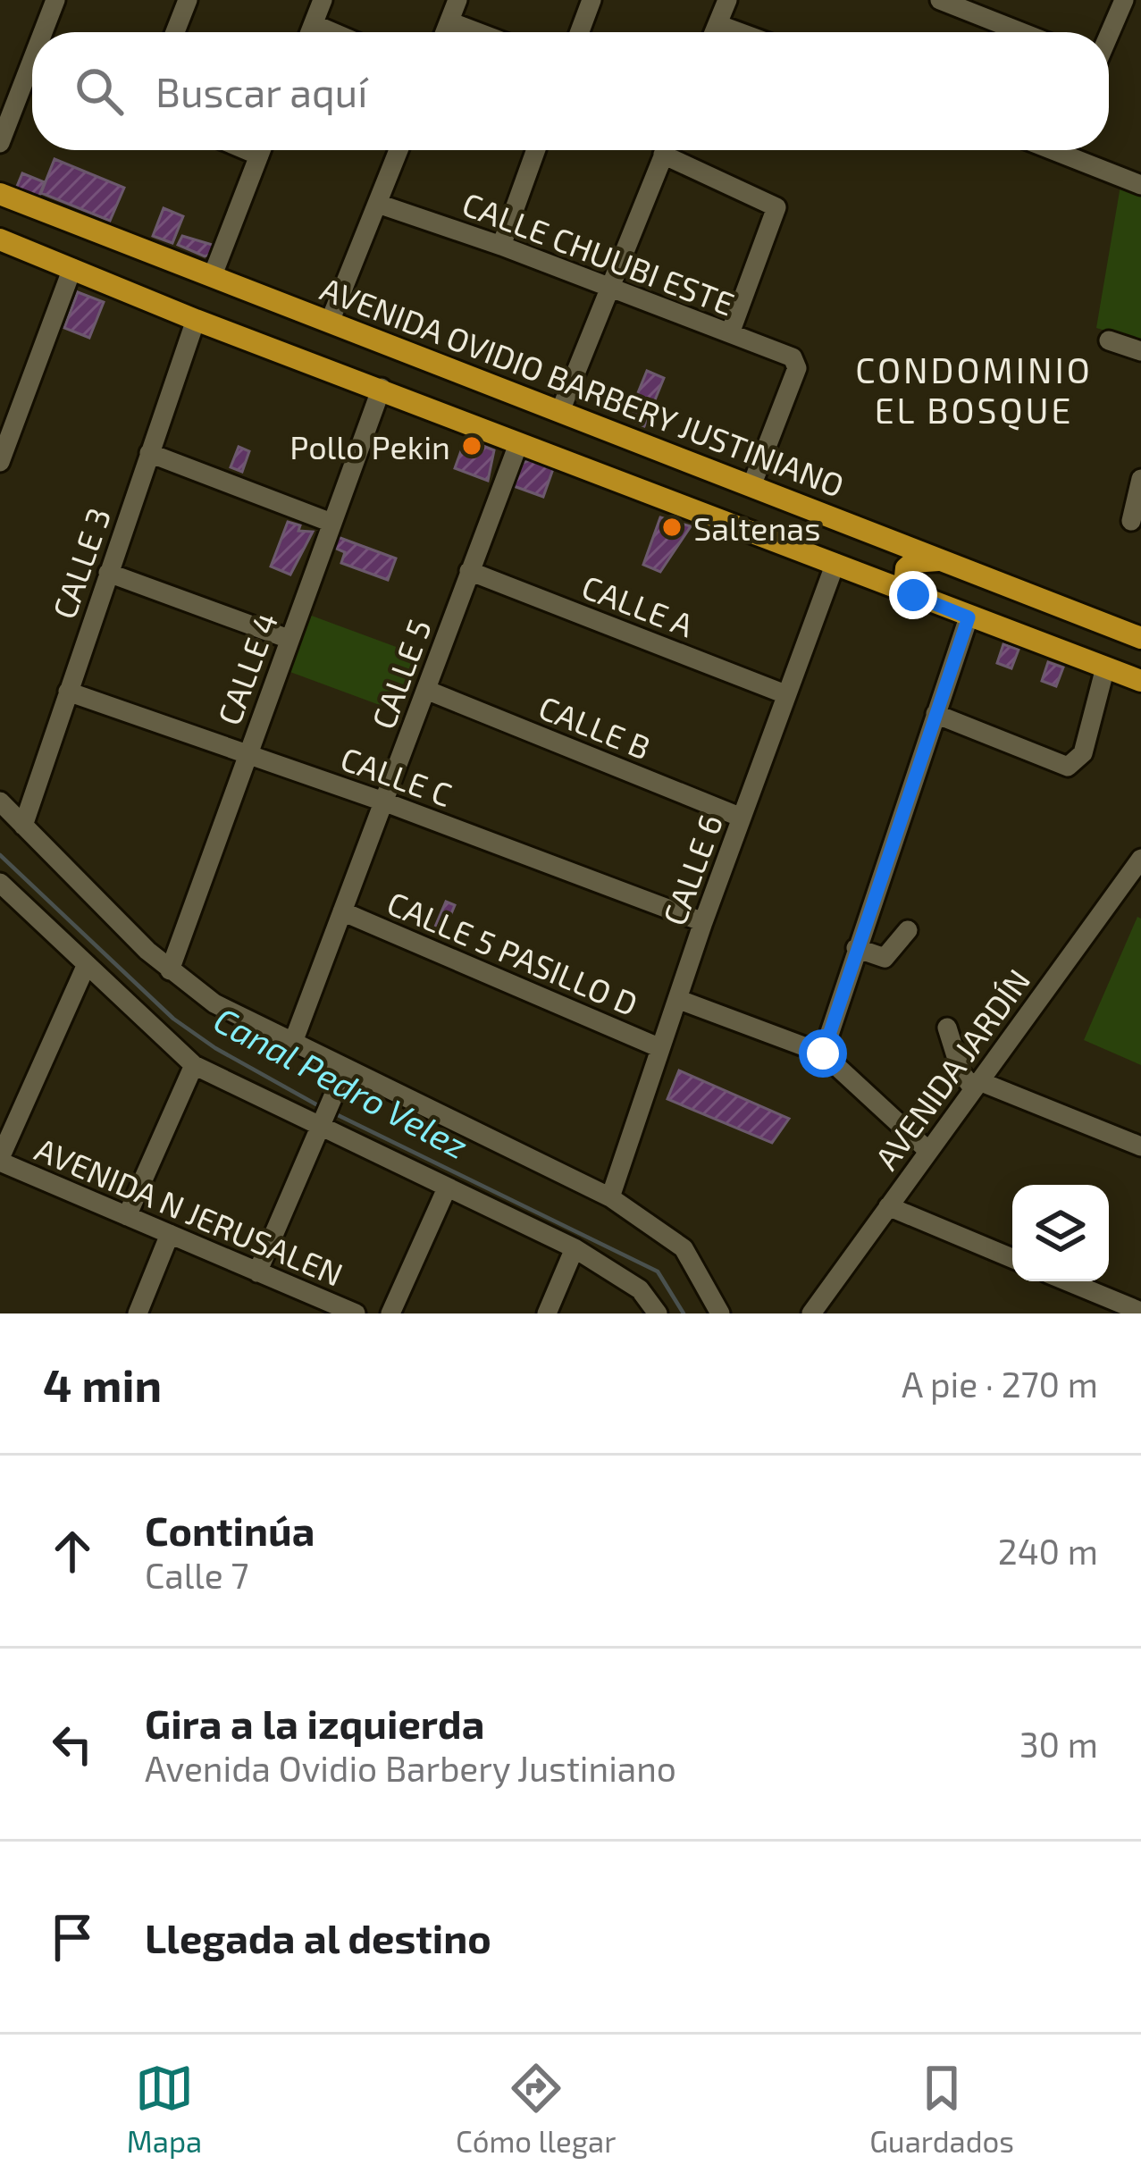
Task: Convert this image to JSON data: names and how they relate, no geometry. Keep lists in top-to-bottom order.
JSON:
{
  "streets": {
    "main road": ["AVENIDA OVIDIO BARBERY JUSTINIANO"],
    "street": [
      "CALLE CHUUBI ESTE",
      "CALLE 3",
      "CALLE A",
      "CALLE 4",
      "CALLE 5",
      "CALLE B",
      "CALLE C",
      "CALLE 6",
      "CALLE 5 PASILLO D",
      "AVENIDA JARDÍN",
      "AVENIDA N JERUSALEN"
    ]
  },
  "crossings": [
    ["CALLE CHUUBI ESTE", "AVENIDA OVIDIO BARBERY JUSTINIANO"],
    ["CALLE 3", "CALLE C"],
    ["CALLE A", "CALLE 5"],
    ["CALLE A", "CALLE 6"],
    ["CALLE 4", "CALLE C"],
    ["CALLE 5", "CALLE B"],
    ["CALLE 5", "CALLE C"],
    ["CALLE 5", "CALLE 5 PASILLO D"],
    ["CALLE B", "CALLE 6"],
    ["CALLE C", "CALLE 6"],
    ["CALLE 6", "CALLE 5 PASILLO D"]
  ],
  "districts": ["CONDOMINIO EL BOSQUE"],
  "water": ["Canal Pedro Velez"],
  "places": ["Pollo Pekin", "Saltenas"],
  "page": {
    "search": "Buscar aquí",
    "heading": ["4 min", "A pie · 270 m"],
    "list": [
      ["Continúa", "Calle 7", "240 m"],
      ["Gira a la izquierda", "Avenida Ovidio Barbery Justiniano", "30 m"],
      "Llegada al destino"
    ],
    "nav": ["Mapa", "Cómo llegar", "Guardados"]
  }
}
